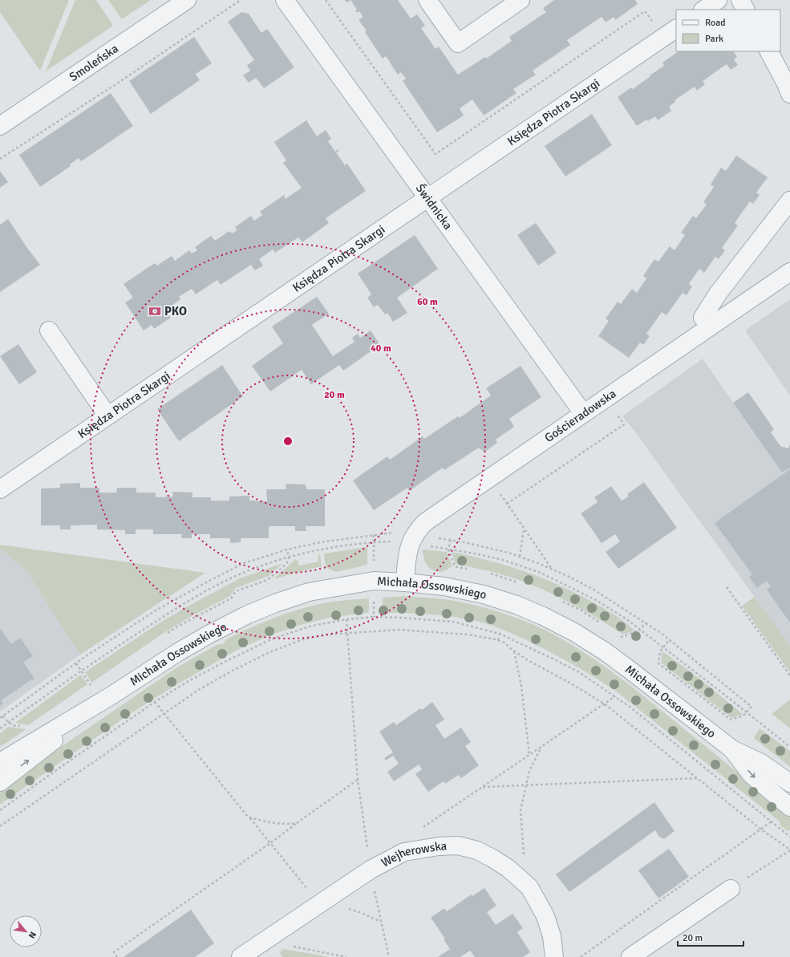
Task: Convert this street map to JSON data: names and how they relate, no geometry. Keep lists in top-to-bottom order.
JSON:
{
  "streets": {
    "street": [
      "Smoleńska",
      "Księdza Piotra Skargi",
      "Świdnicka",
      "Gościeradowska",
      "Michała Ossowskiego",
      "Wejherowska"
    ]
  },
  "crossings": [
    ["Księdza Piotra Skargi", "Świdnicka"],
    ["Świdnicka", "Gościeradowska"],
    ["Gościeradowska", "Michała Ossowskiego"]
  ],
  "places": {
    "bank": ["PKO"]
  },
  "legend": ["Road", "Park"],
  "scale_bar": "20 m",
  "north": "bottom right",
  "rings": ["60 m", "40 m", "20 m"]
}
